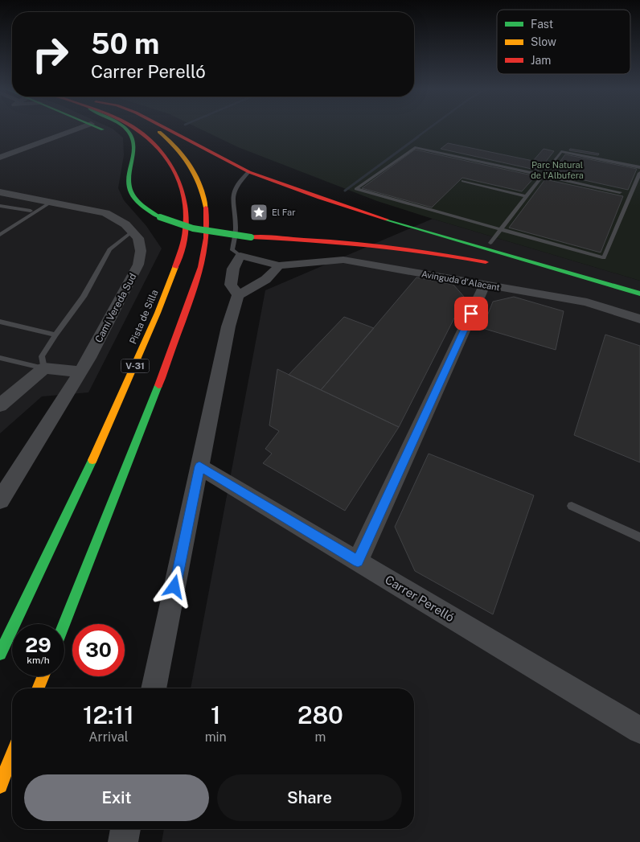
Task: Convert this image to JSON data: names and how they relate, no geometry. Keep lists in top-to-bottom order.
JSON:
{
  "streets": {
    "main road": ["Pista de Silla", "V-31"],
    "street": ["Avinguda d'Alacant", "Camí Vereda Sud", "Carrer Perelló"]
  },
  "parks": ["Parc Natural de l'Albufera"],
  "places": {
    "place": ["El Far"]
  },
  "legend": ["Fast", "Slow", "Jam"],
  "page": {
    "turn": ["50 m", "Carrer Perelló"],
    "speed": "29 km/h",
    "limit": "30",
    "eta": [
      "12:11",
      "Arrival",
      "1",
      "min",
      "280",
      "m"
    ],
    "buttons": ["Exit", "Share"]
  }
}
